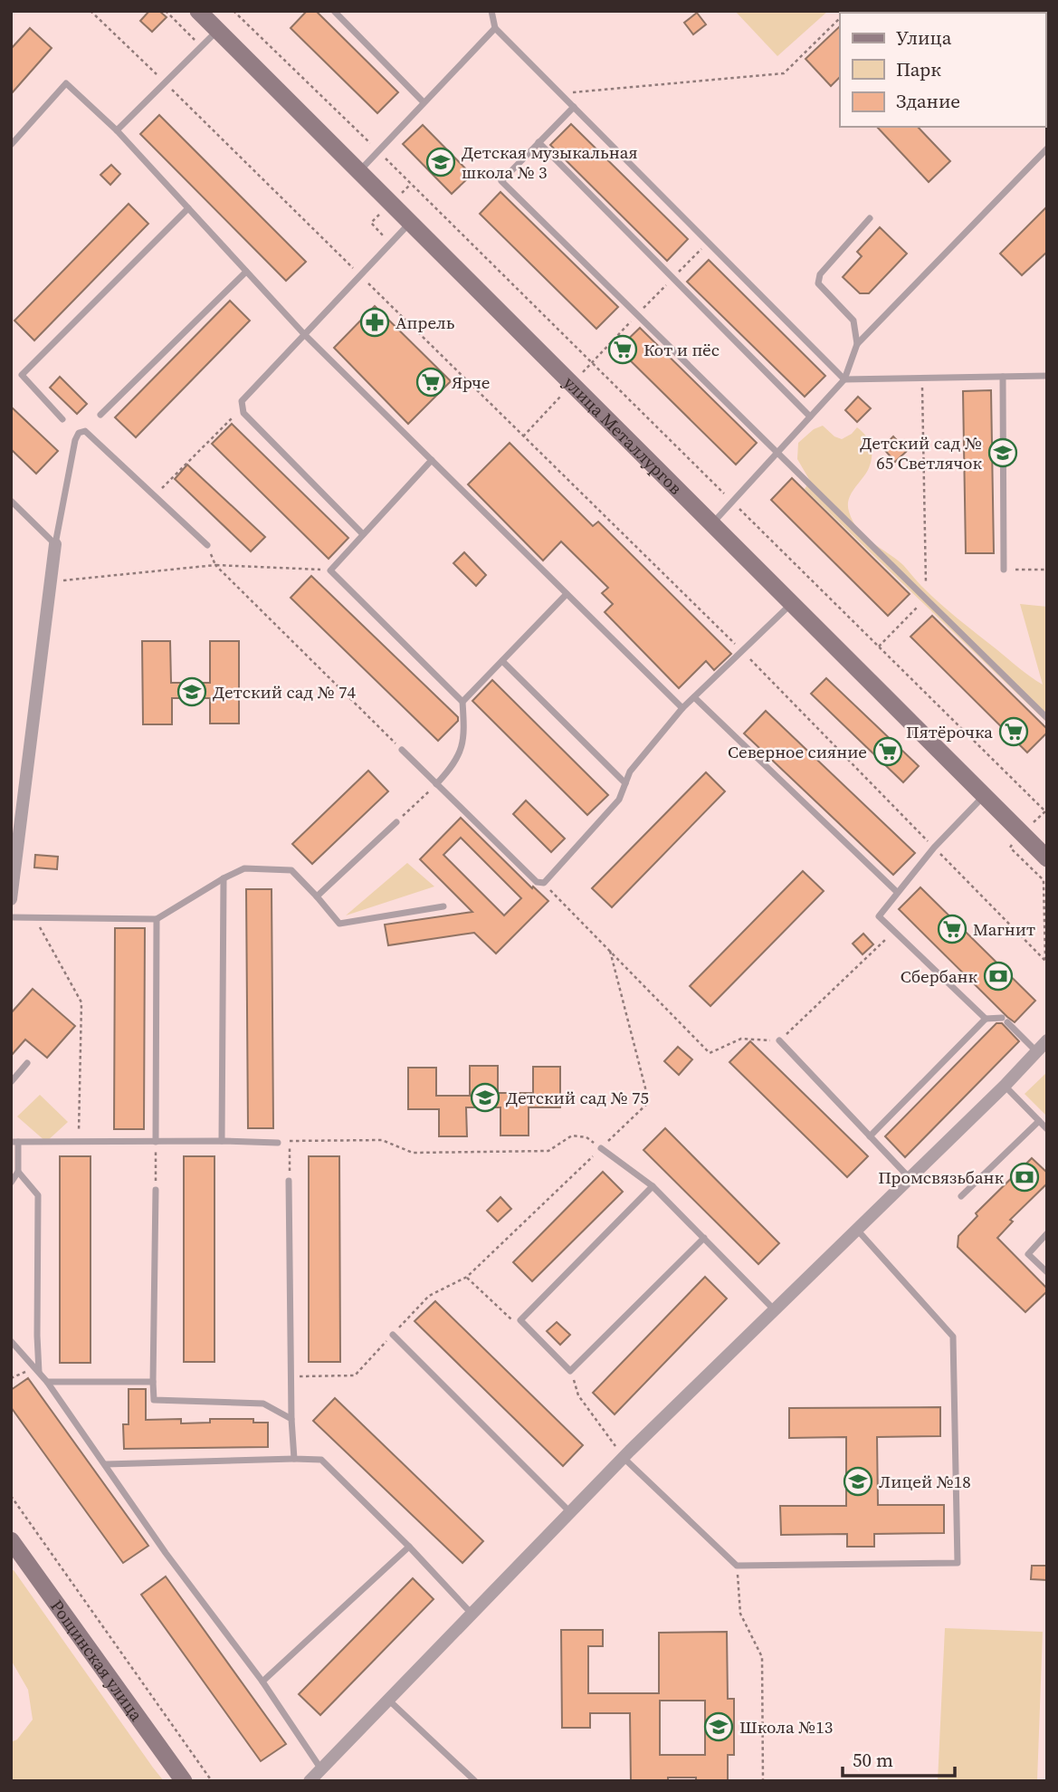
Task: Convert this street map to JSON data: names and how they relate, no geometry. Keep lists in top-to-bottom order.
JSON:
{
  "streets": {
    "main road": ["улица Металлургов", "Рощинская улица"]
  },
  "places": {
    "school or university": [
      "Детская музыкальная школа № 3",
      "Детский сад № 65 Светлячок",
      "Детский сад № 74",
      "Детский сад № 75",
      "Лицей №18",
      "Школа №13"
    ],
    "pharmacy": ["Апрель"],
    "supermarket": [
      "Кот и пёс",
      "Ярче",
      "Пятёрочка",
      "Северное сияние",
      "Магнит"
    ],
    "bank": ["Сбербанк", "Промсвязьбанк"]
  },
  "legend": ["Улица", "Парк", "Здание"],
  "scale_bar": "50 m"
}
